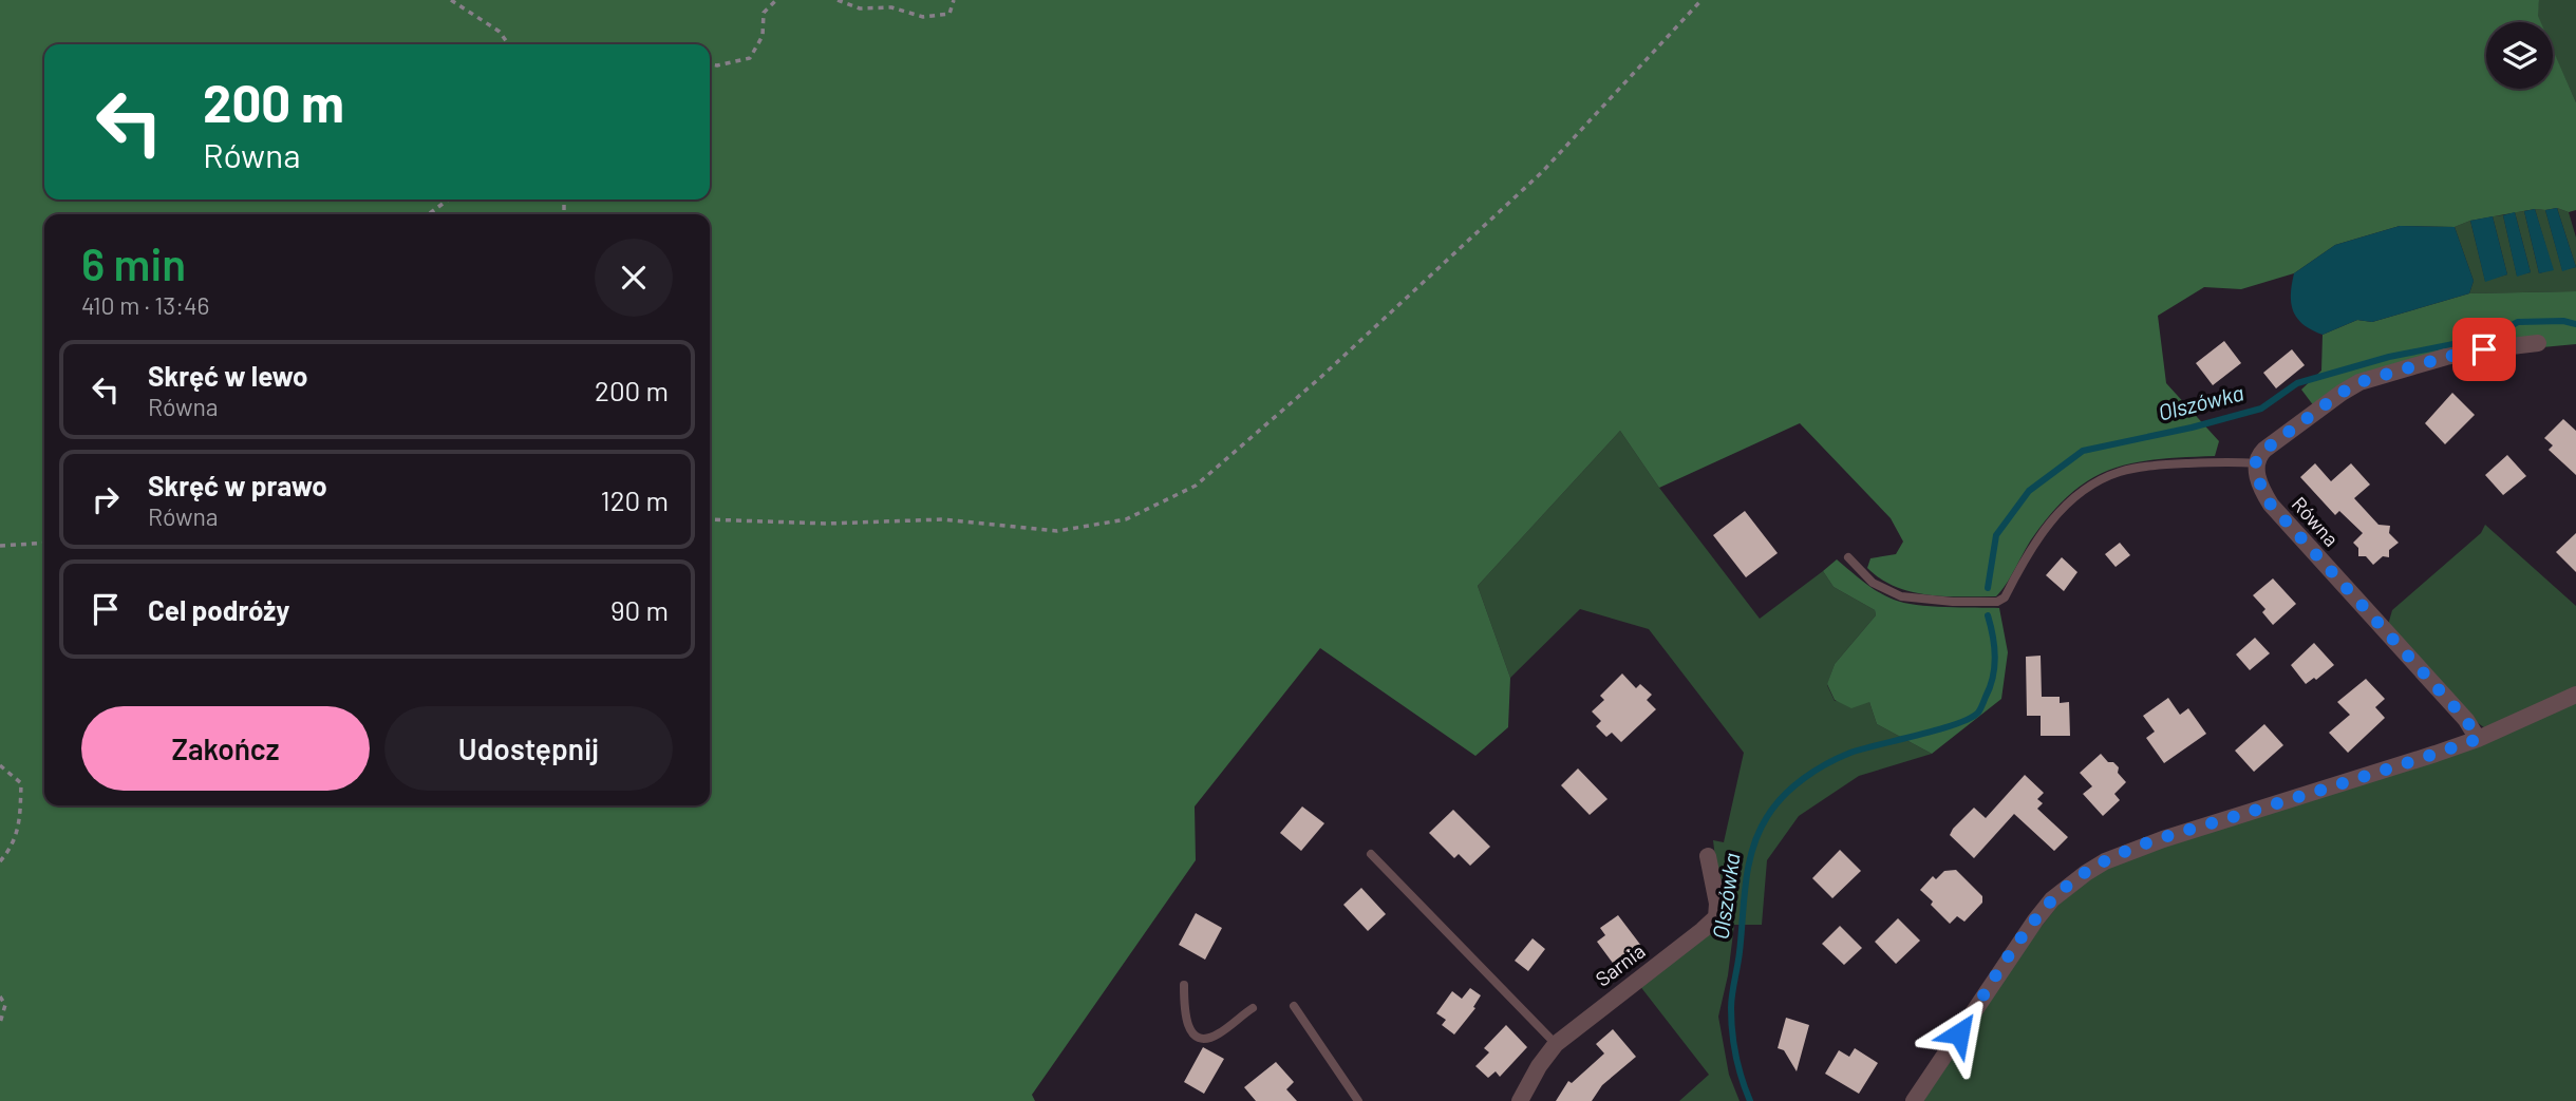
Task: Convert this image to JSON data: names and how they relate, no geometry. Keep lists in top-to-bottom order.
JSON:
{
  "streets": {
    "street": ["Równa", "Sarnia"]
  },
  "water": ["Olszówka"],
  "page": {
    "turn": ["200 m", "Równa"],
    "heading": ["6 min", "410 m · 13:46"],
    "list": [
      {
        "name": "Skręć w lewo",
        "note": "Równa",
        "value": "200 m"
      },
      {
        "name": "Skręć w prawo",
        "note": "Równa",
        "value": "120 m"
      },
      {
        "name": "Cel podróży",
        "value": "90 m"
      }
    ],
    "buttons": ["Zakończ", "Udostępnij"]
  }
}
